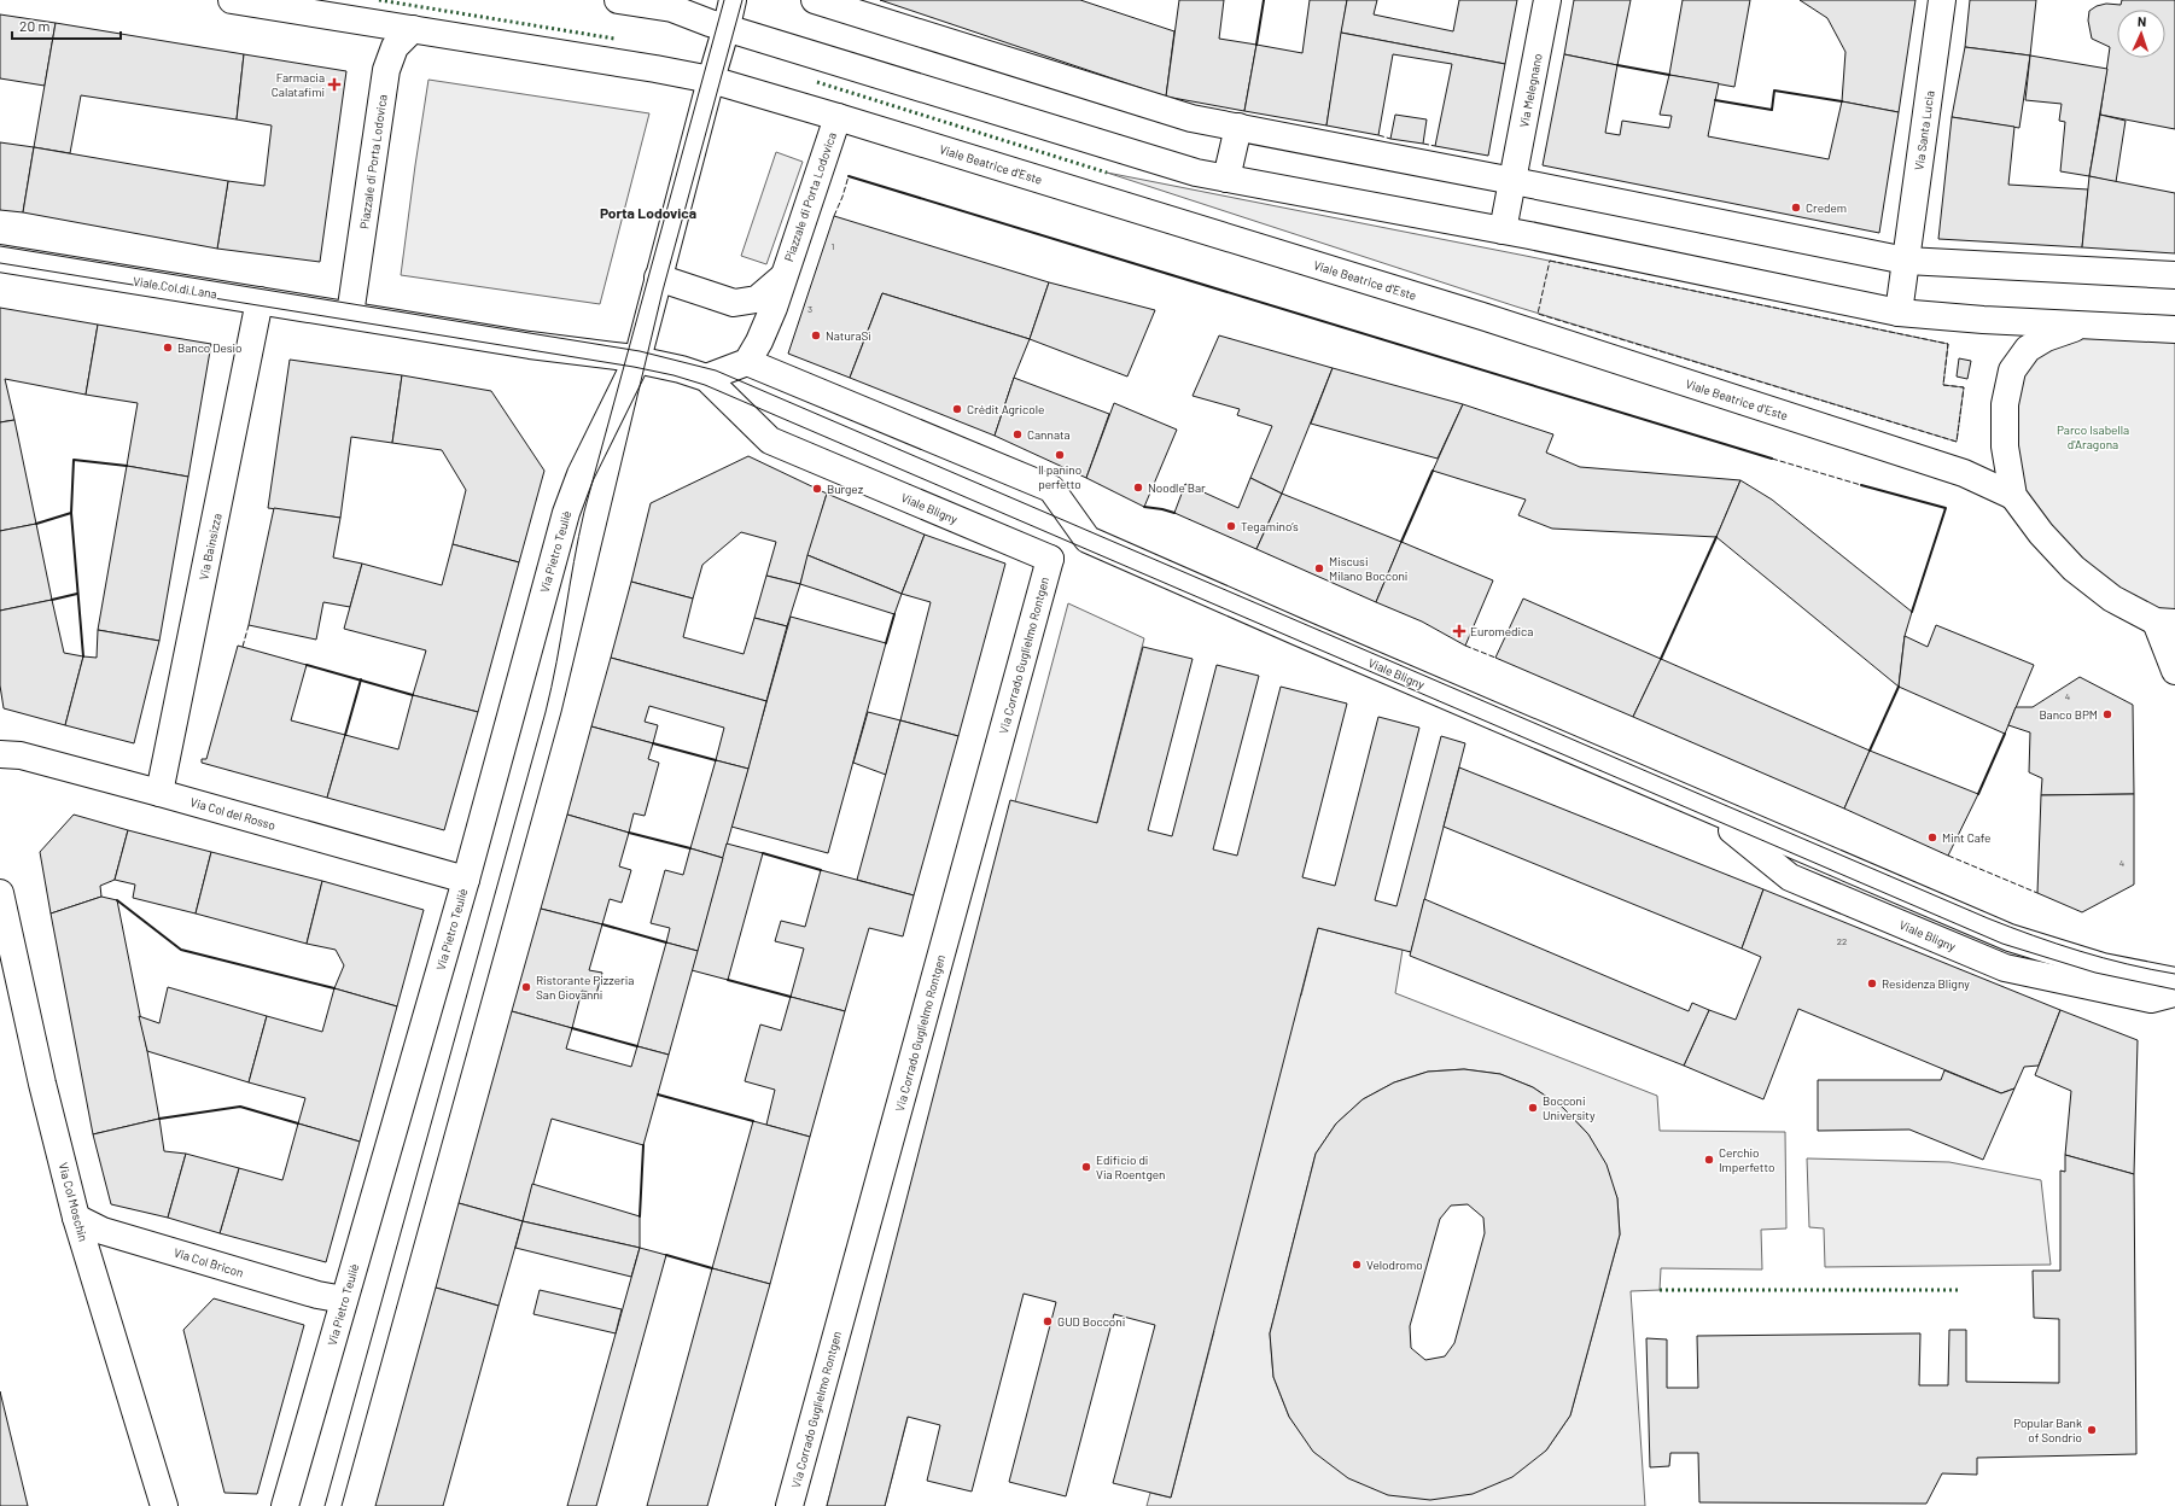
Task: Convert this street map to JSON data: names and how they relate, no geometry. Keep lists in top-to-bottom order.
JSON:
{
  "streets": {
    "street": [
      "Via Melegnano",
      "Via Santa Lucia",
      "Piazzale di Porta Lodovica",
      "Viale Beatrice d'Este",
      "Viale Col di Lana",
      "Viale Bligny",
      "Via Bainsizza",
      "Via Pietro Teuliè",
      "Via Corrado Guglielmo Rontgen",
      "Via Col del Rosso",
      "Via Col Moschin",
      "Via Col Bricon"
    ]
  },
  "crossings": [
    ["Piazzale di Porta Lodovica", "Viale Beatrice d'Este"],
    ["Piazzale di Porta Lodovica", "Viale Col di Lana"],
    ["Viale Col di Lana", "Via Bainsizza"],
    ["Viale Bligny", "Via Corrado Guglielmo Rontgen"],
    ["Via Bainsizza", "Via Col del Rosso"],
    ["Via Pietro Teuliè", "Via Col del Rosso"],
    ["Via Pietro Teuliè", "Via Col Bricon"],
    ["Via Col Moschin", "Via Col Bricon"]
  ],
  "districts": ["Porta Lodovica"],
  "parks": ["Parco Isabella d'Aragona"],
  "places": {
    "health": ["Farmacia Calatafimi", "Euromedica"],
    "other": [
      "Credem",
      "NaturaSì",
      "Banco Desio",
      "Crédit Agricole",
      "Cannata",
      "Il panino perfetto",
      "Noodle Bar",
      "Burgez",
      "Tegamino’s",
      "Miscusi Milano Bocconi",
      "Banco BPM",
      "Mint Cafe",
      "Residenza Bligny",
      "Ristorante Pizzeria San Giovanni",
      "Bocconi University",
      "Cerchio Imperfetto",
      "Edificio di Via Roentgen",
      "Velodromo",
      "GUD Bocconi",
      "Popular Bank of Sondrio"
    ]
  },
  "house_numbers": [
    "1",
    "3",
    "4",
    "4",
    "22"
  ],
  "scale_bar": "20 m",
  "north": "top"
}
